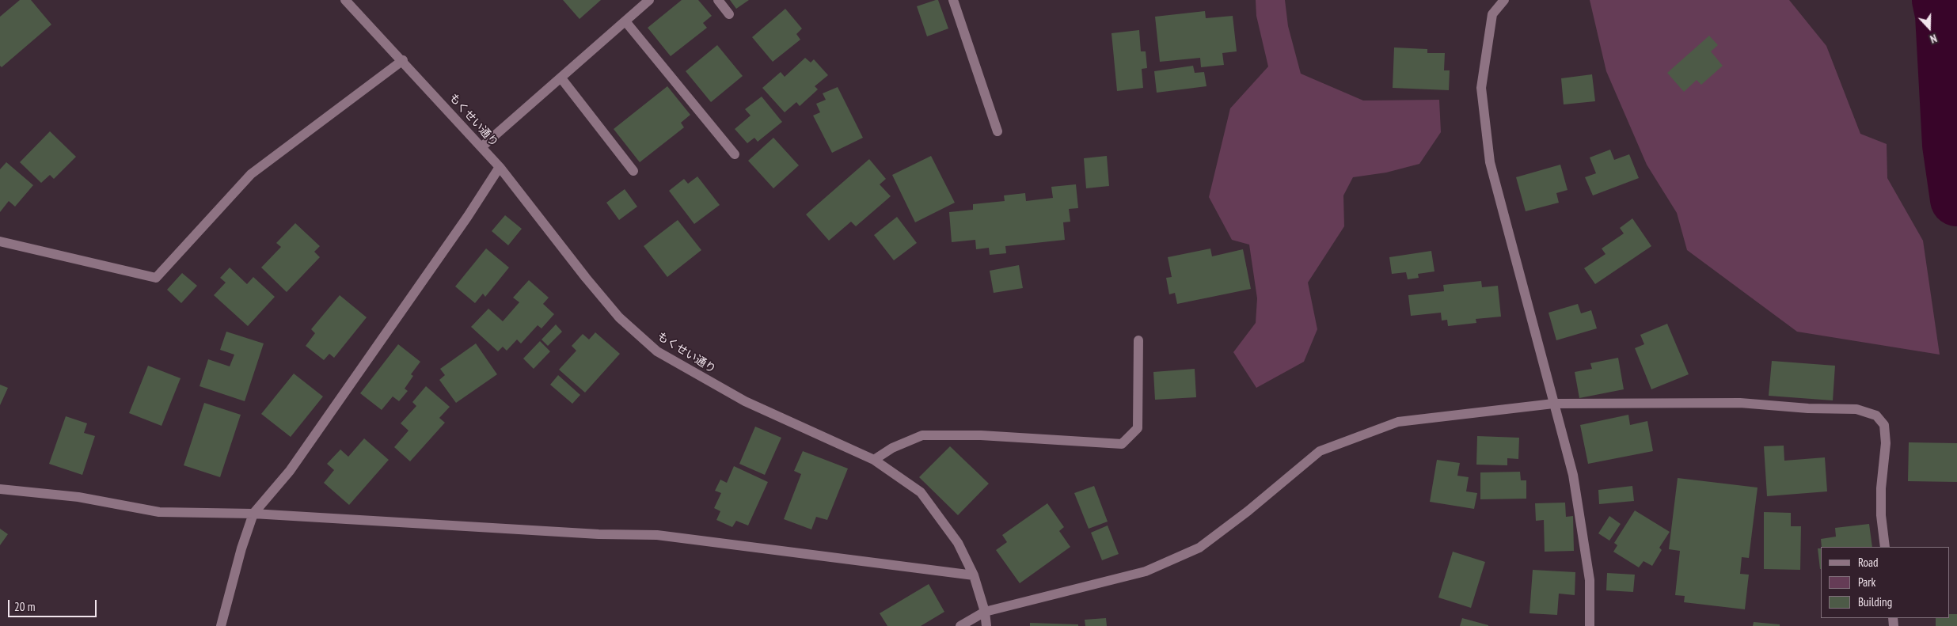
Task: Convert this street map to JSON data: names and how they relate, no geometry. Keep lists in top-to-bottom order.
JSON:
{
  "streets": {
    "street": ["もくせい通り"]
  },
  "legend": ["Road", "Park", "Building"],
  "scale_bar": "20 m",
  "north": "bottom"
}
